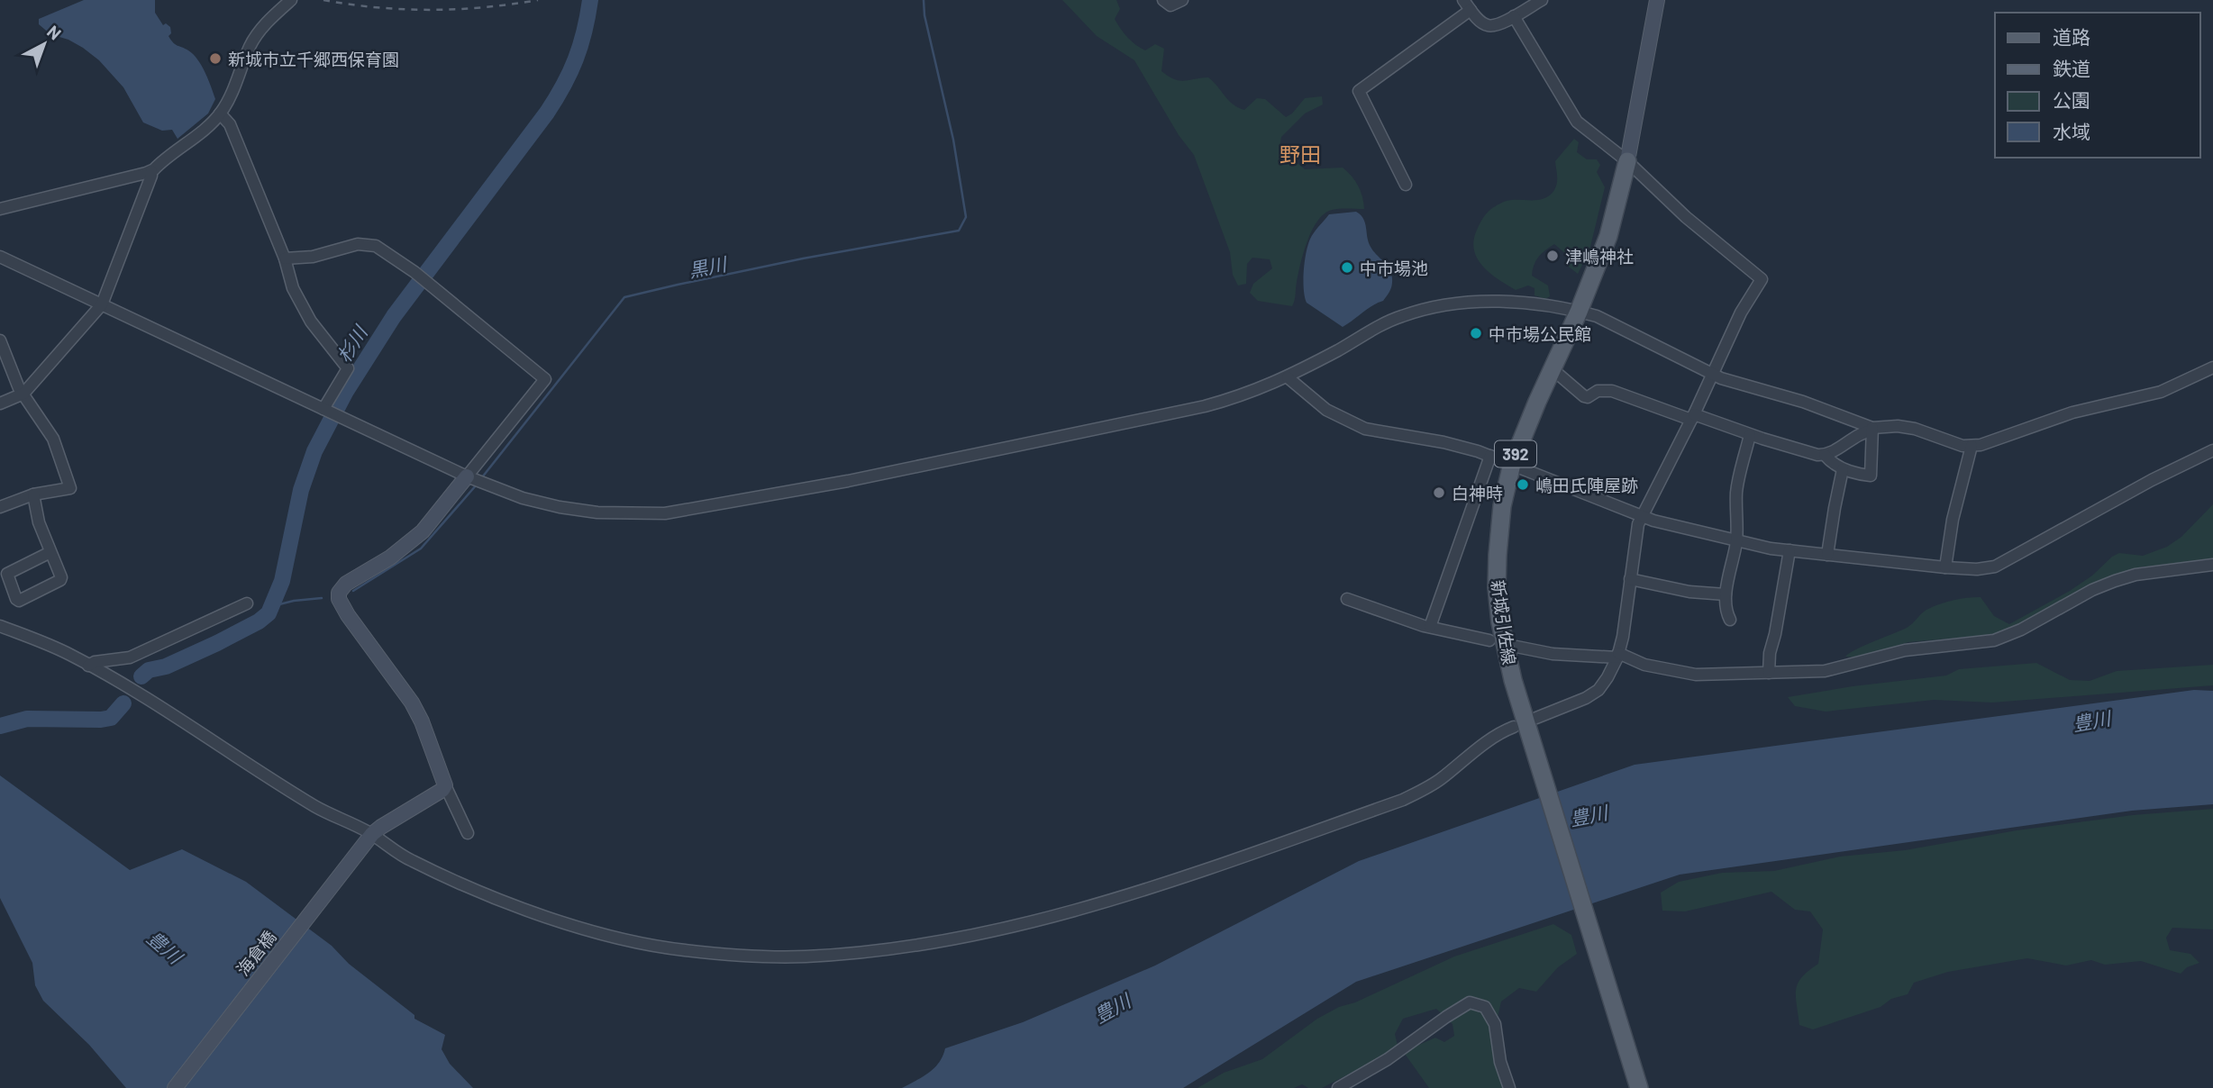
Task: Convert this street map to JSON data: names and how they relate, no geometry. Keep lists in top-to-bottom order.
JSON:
{
  "streets": {
    "main road": ["392", "新城引佐線"],
    "street": ["海倉橋"]
  },
  "districts": ["野田"],
  "water": ["黒川", "杉川", "豊川"],
  "places": [
    "新城市立千郷西保育園",
    "津嶋神社",
    "中市場池",
    "中市場公民館",
    "嶋田氏陣屋跡",
    "白神時"
  ],
  "legend": [
    "道路",
    "鉄道",
    "公園",
    "水域"
  ],
  "north": "top right"
}
